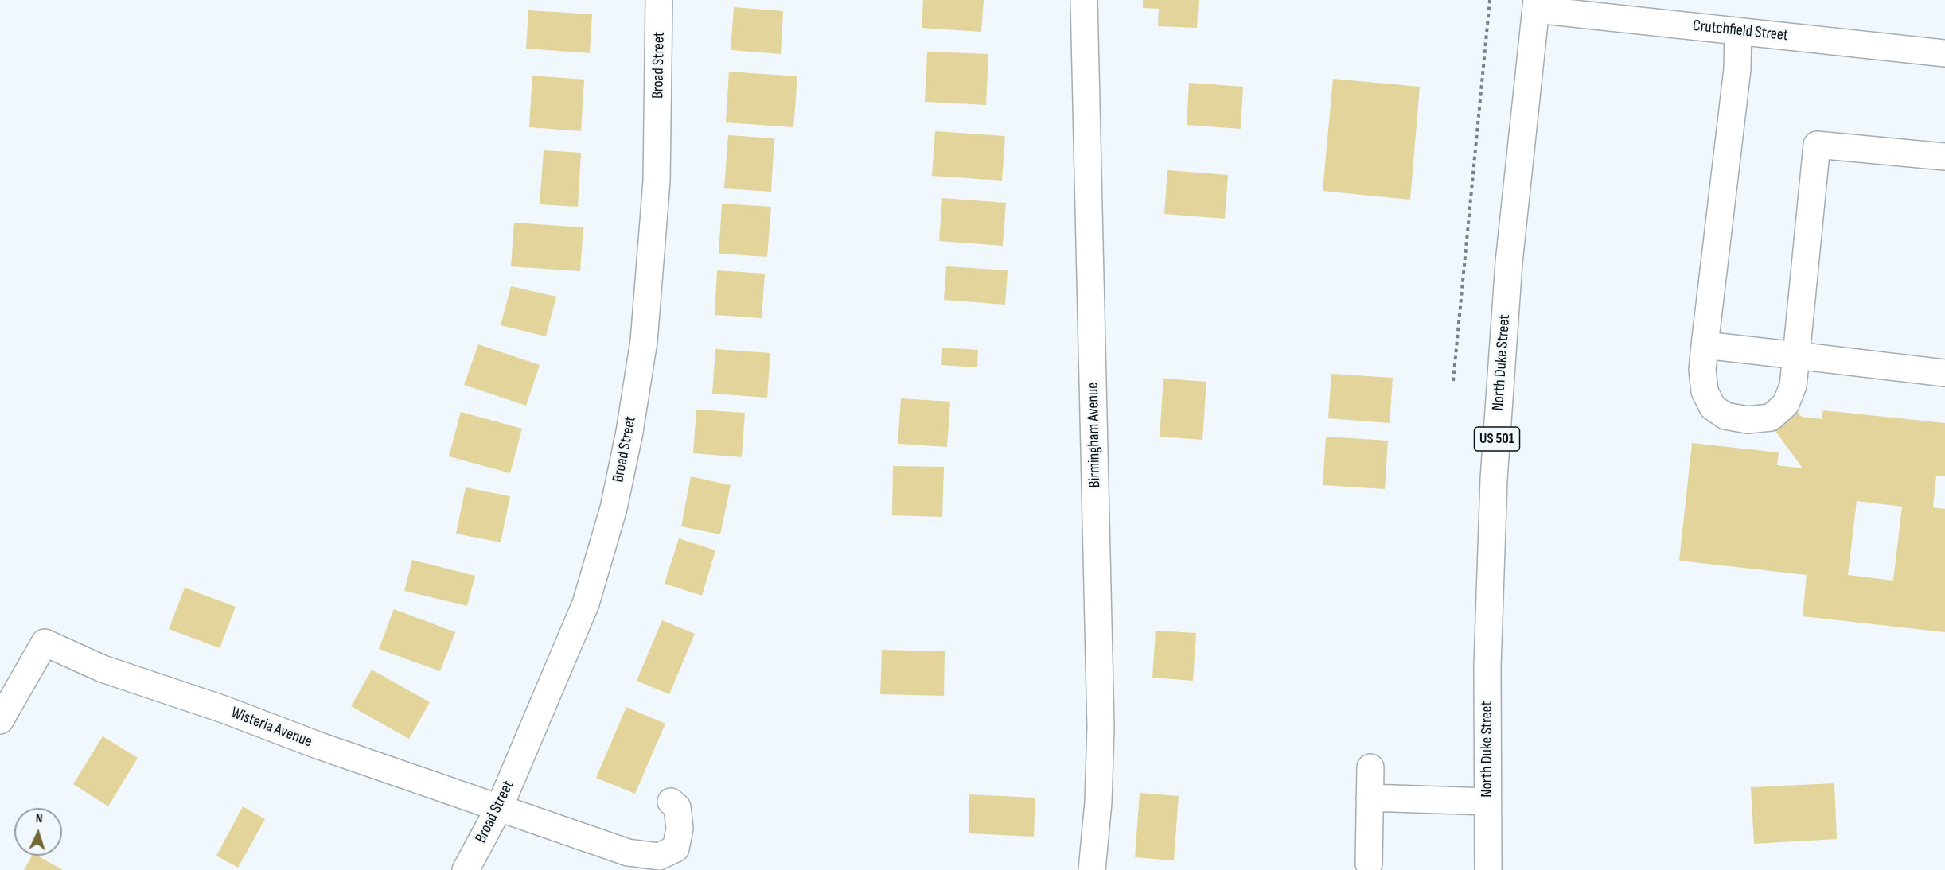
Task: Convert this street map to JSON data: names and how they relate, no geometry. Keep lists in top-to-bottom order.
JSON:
{
  "streets": {
    "main road": [
      "Crutchfield Street",
      "Broad Street",
      "North Duke Street",
      "Birmingham Avenue",
      "US 501",
      "Wisteria Avenue"
    ]
  },
  "crossings": [
    ["Crutchfield Street", "North Duke Street"],
    ["Broad Street", "Wisteria Avenue"]
  ],
  "north": "top"
}
